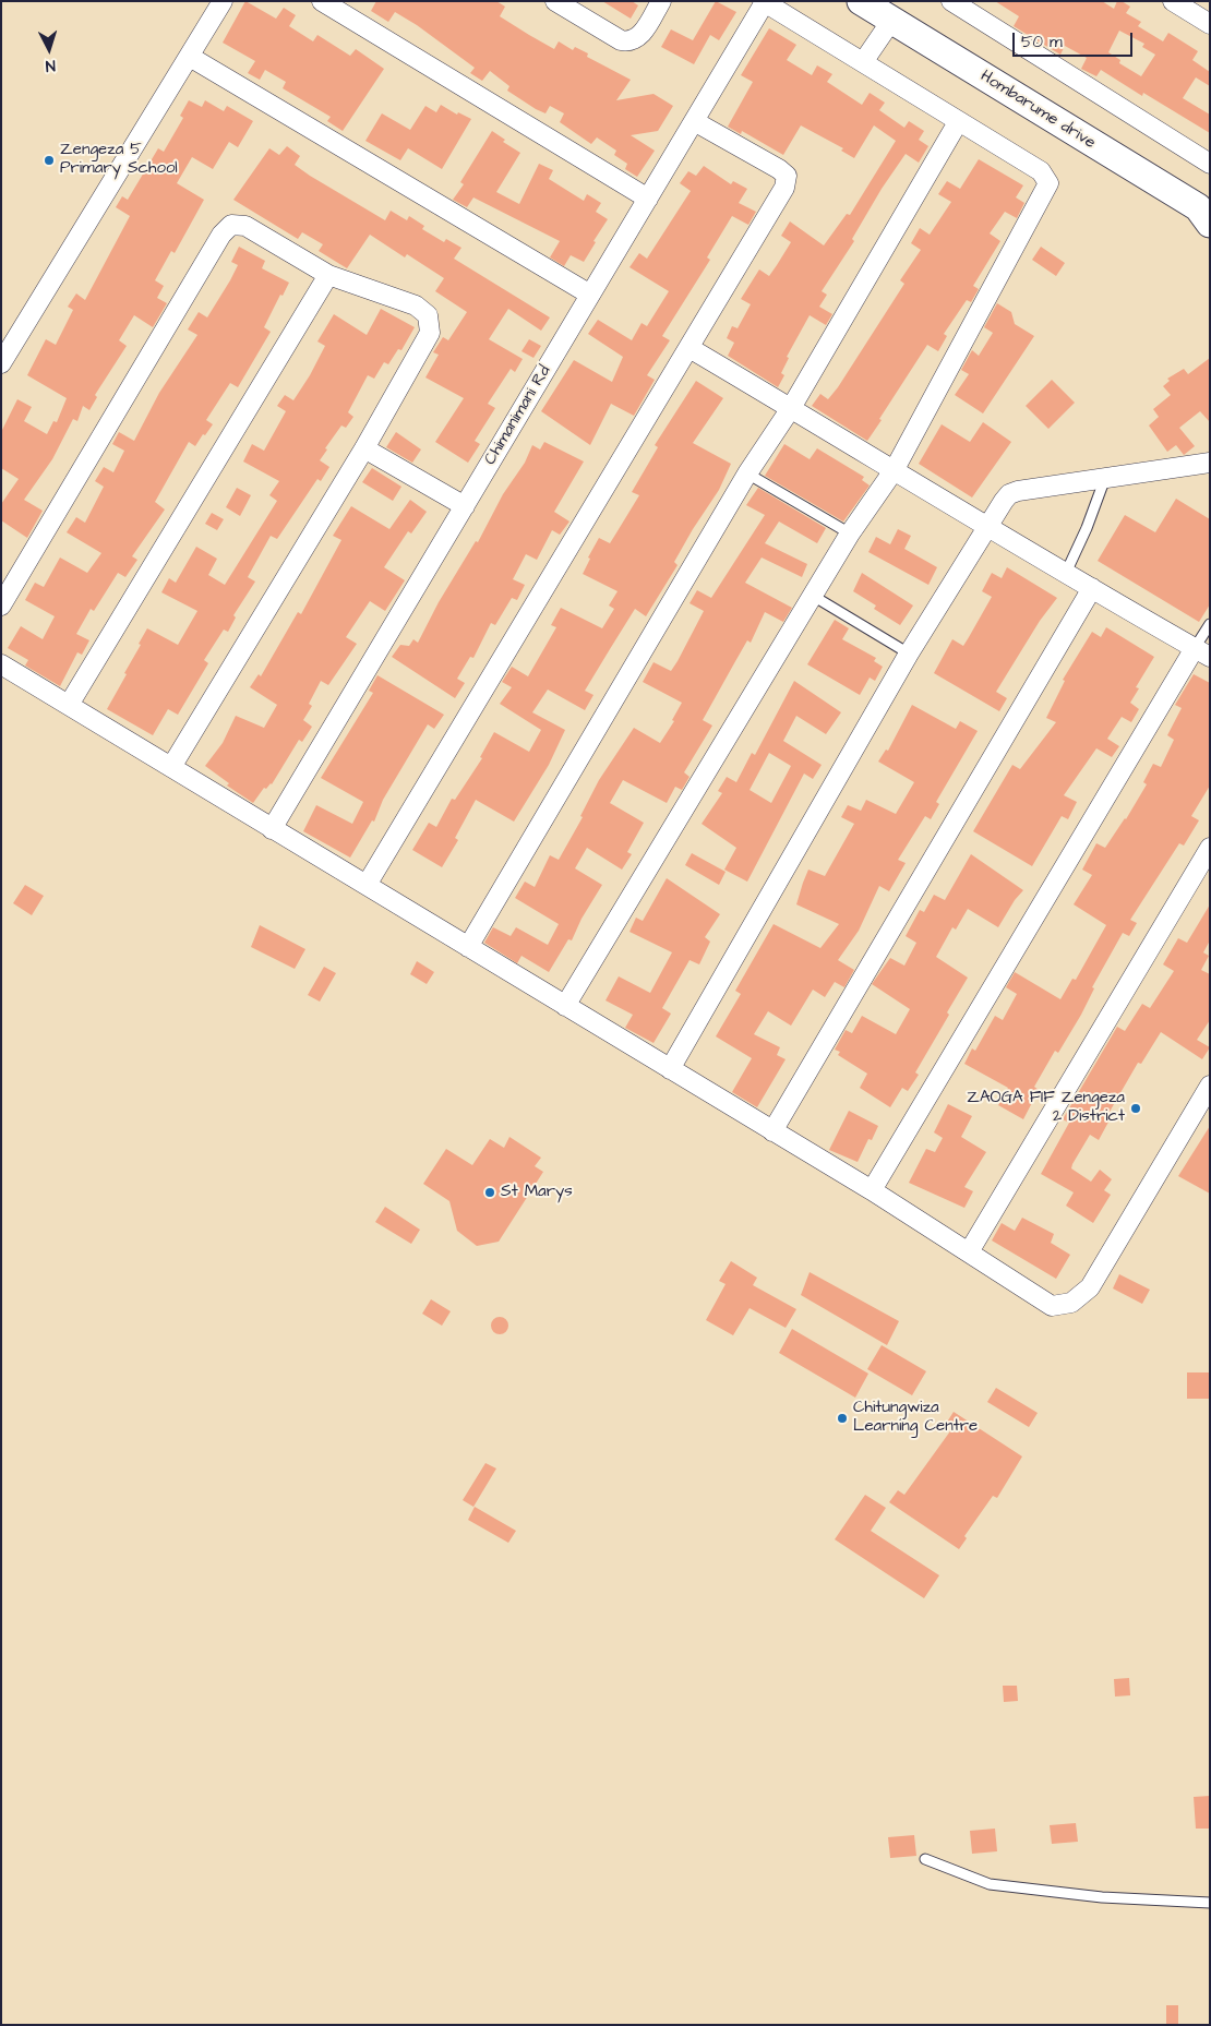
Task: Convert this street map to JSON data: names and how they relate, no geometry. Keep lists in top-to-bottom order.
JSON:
{
  "streets": {
    "street": ["Hombarume drive", "Chimanimani Rd"]
  },
  "places": [
    "Zengeza 5 Primary School",
    "ZAOGA FIF Zengeza 2 District",
    "St Marys",
    "Chitungwiza Learning Centre"
  ],
  "scale_bar": "50 m",
  "north": "bottom"
}
